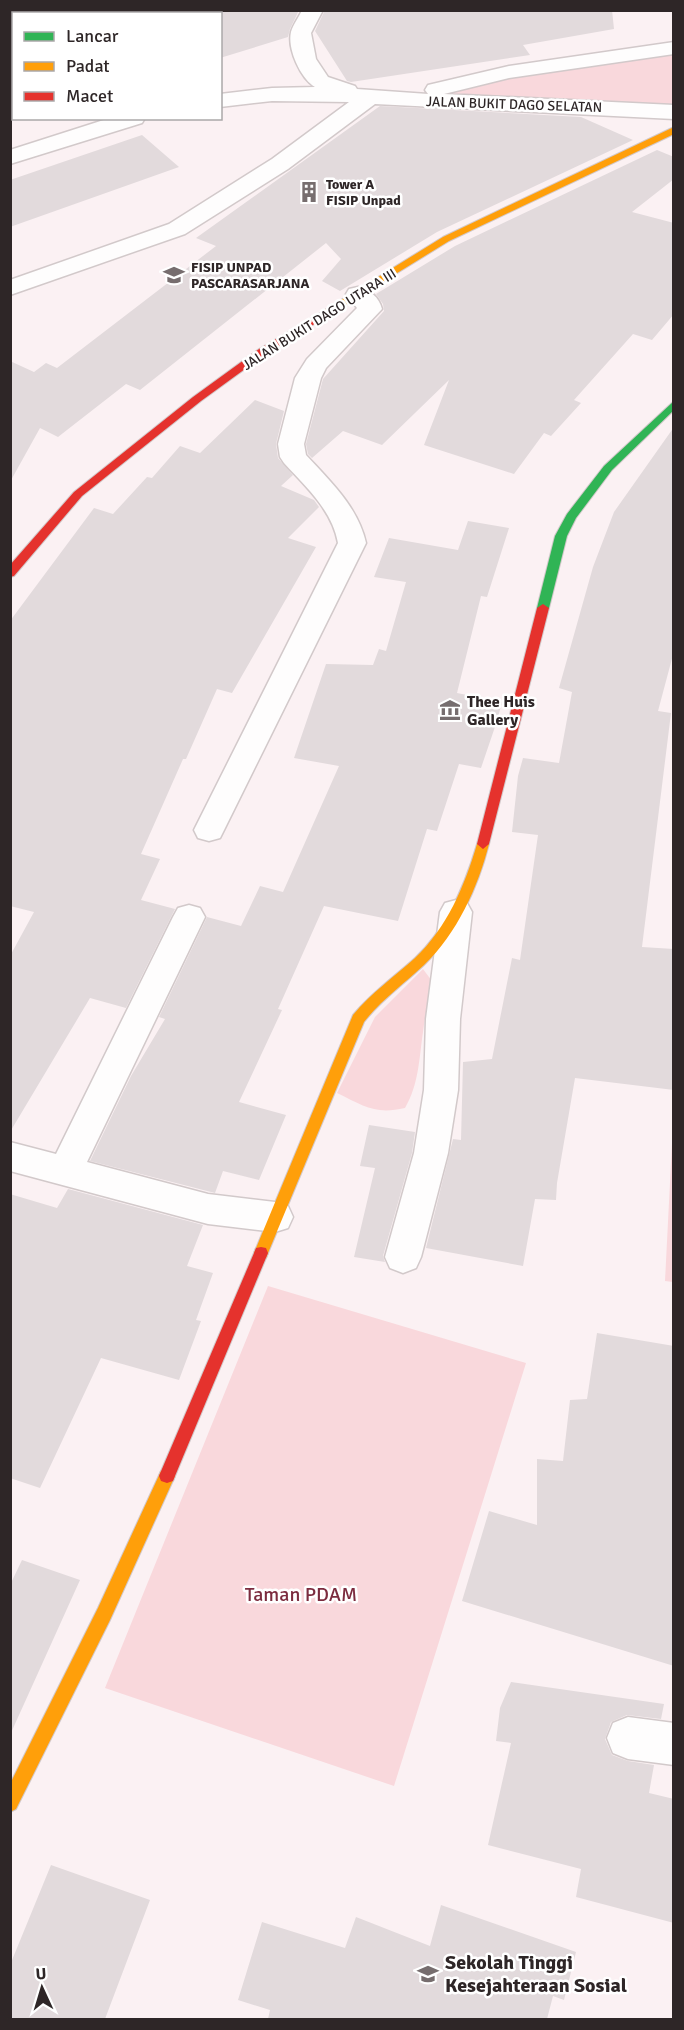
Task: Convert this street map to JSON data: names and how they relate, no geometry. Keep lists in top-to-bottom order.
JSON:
{
  "streets": {
    "street": ["JALAN BUKIT DAGO SELATAN", "JALAN BUKIT DAGO UTARA III"]
  },
  "parks": ["Taman PDAM"],
  "places": {
    "building": ["Tower A FISIP Unpad"],
    "school or university": ["FISIP UNPAD PASCARASARJANA", "Sekolah Tinggi Kesejahteraan Sosial"],
    "museum": ["Thee Huis Gallery"]
  },
  "legend": ["Lancar", "Padat", "Macet"],
  "north": "top"
}
